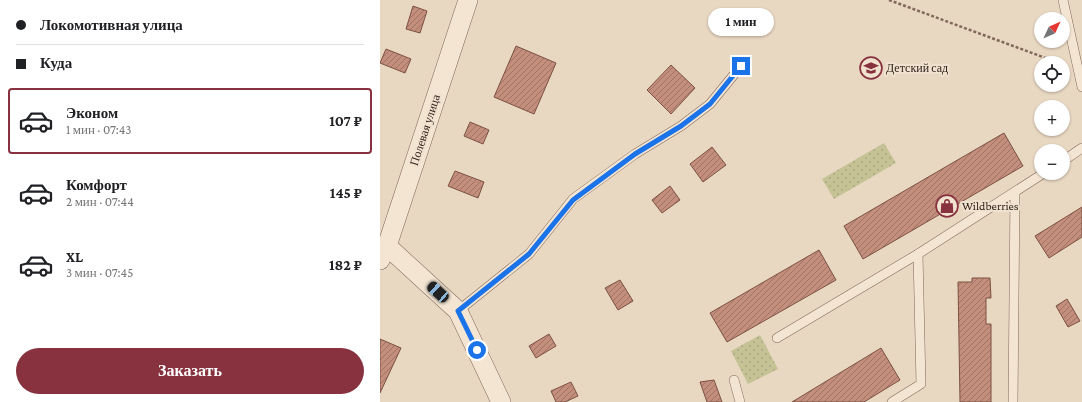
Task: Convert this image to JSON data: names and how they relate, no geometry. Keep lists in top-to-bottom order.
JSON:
{
  "streets": {
    "street": ["Полевая улица"]
  },
  "places": {
    "school or university": ["Детский сад"],
    "shop": ["Wildberries"]
  },
  "north": "top right",
  "page": {
    "banner": ["Локомотивная улица", "Куда"],
    "bubble": "1 мин",
    "map_buttons": ["+", "−"],
    "list": [
      {
        "name": "Эконом",
        "note": "1 мин · 07:43",
        "value": "107 ₽"
      },
      {
        "name": "Комфорт",
        "note": "2 мин · 07:44",
        "value": "145 ₽"
      },
      {
        "name": "XL",
        "note": "3 мин · 07:45",
        "value": "182 ₽"
      }
    ],
    "buttons": "Заказать"
  }
}
